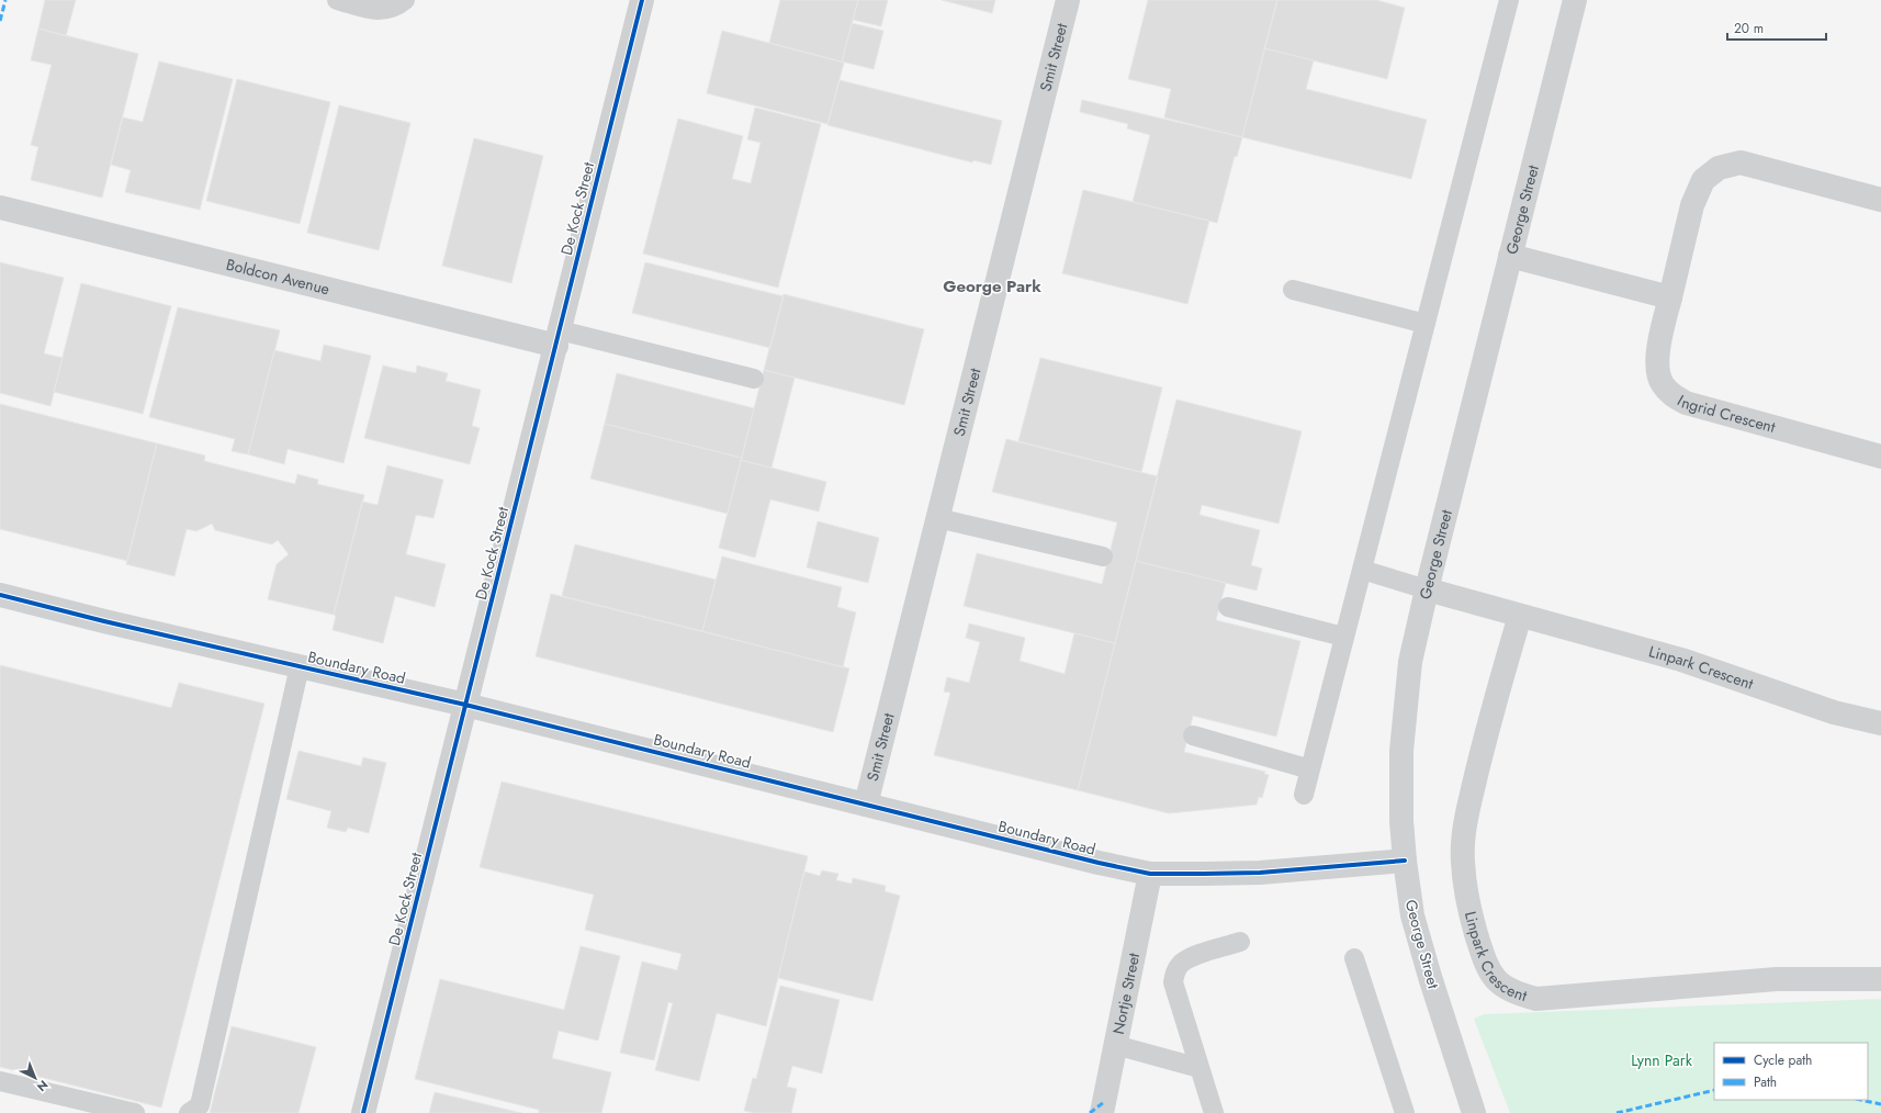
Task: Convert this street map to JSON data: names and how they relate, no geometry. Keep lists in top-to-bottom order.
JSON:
{
  "streets": {
    "street": [
      "Smit Street",
      "De Kock Street",
      "George Street",
      "Boldcon Avenue",
      "Ingrid Crescent",
      "Boundary Road",
      "Linpark Crescent",
      "Nortje Street"
    ]
  },
  "crossings": [
    ["Smit Street", "Boundary Road"],
    ["De Kock Street", "Boldcon Avenue"],
    ["De Kock Street", "Boundary Road"],
    ["George Street", "Boundary Road"],
    ["George Street", "Linpark Crescent"],
    ["Boundary Road", "Nortje Street"]
  ],
  "districts": ["George Park"],
  "parks": ["Lynn Park"],
  "legend": ["Cycle path", "Path"],
  "scale_bar": "20 m",
  "north": "bottom right"
}
